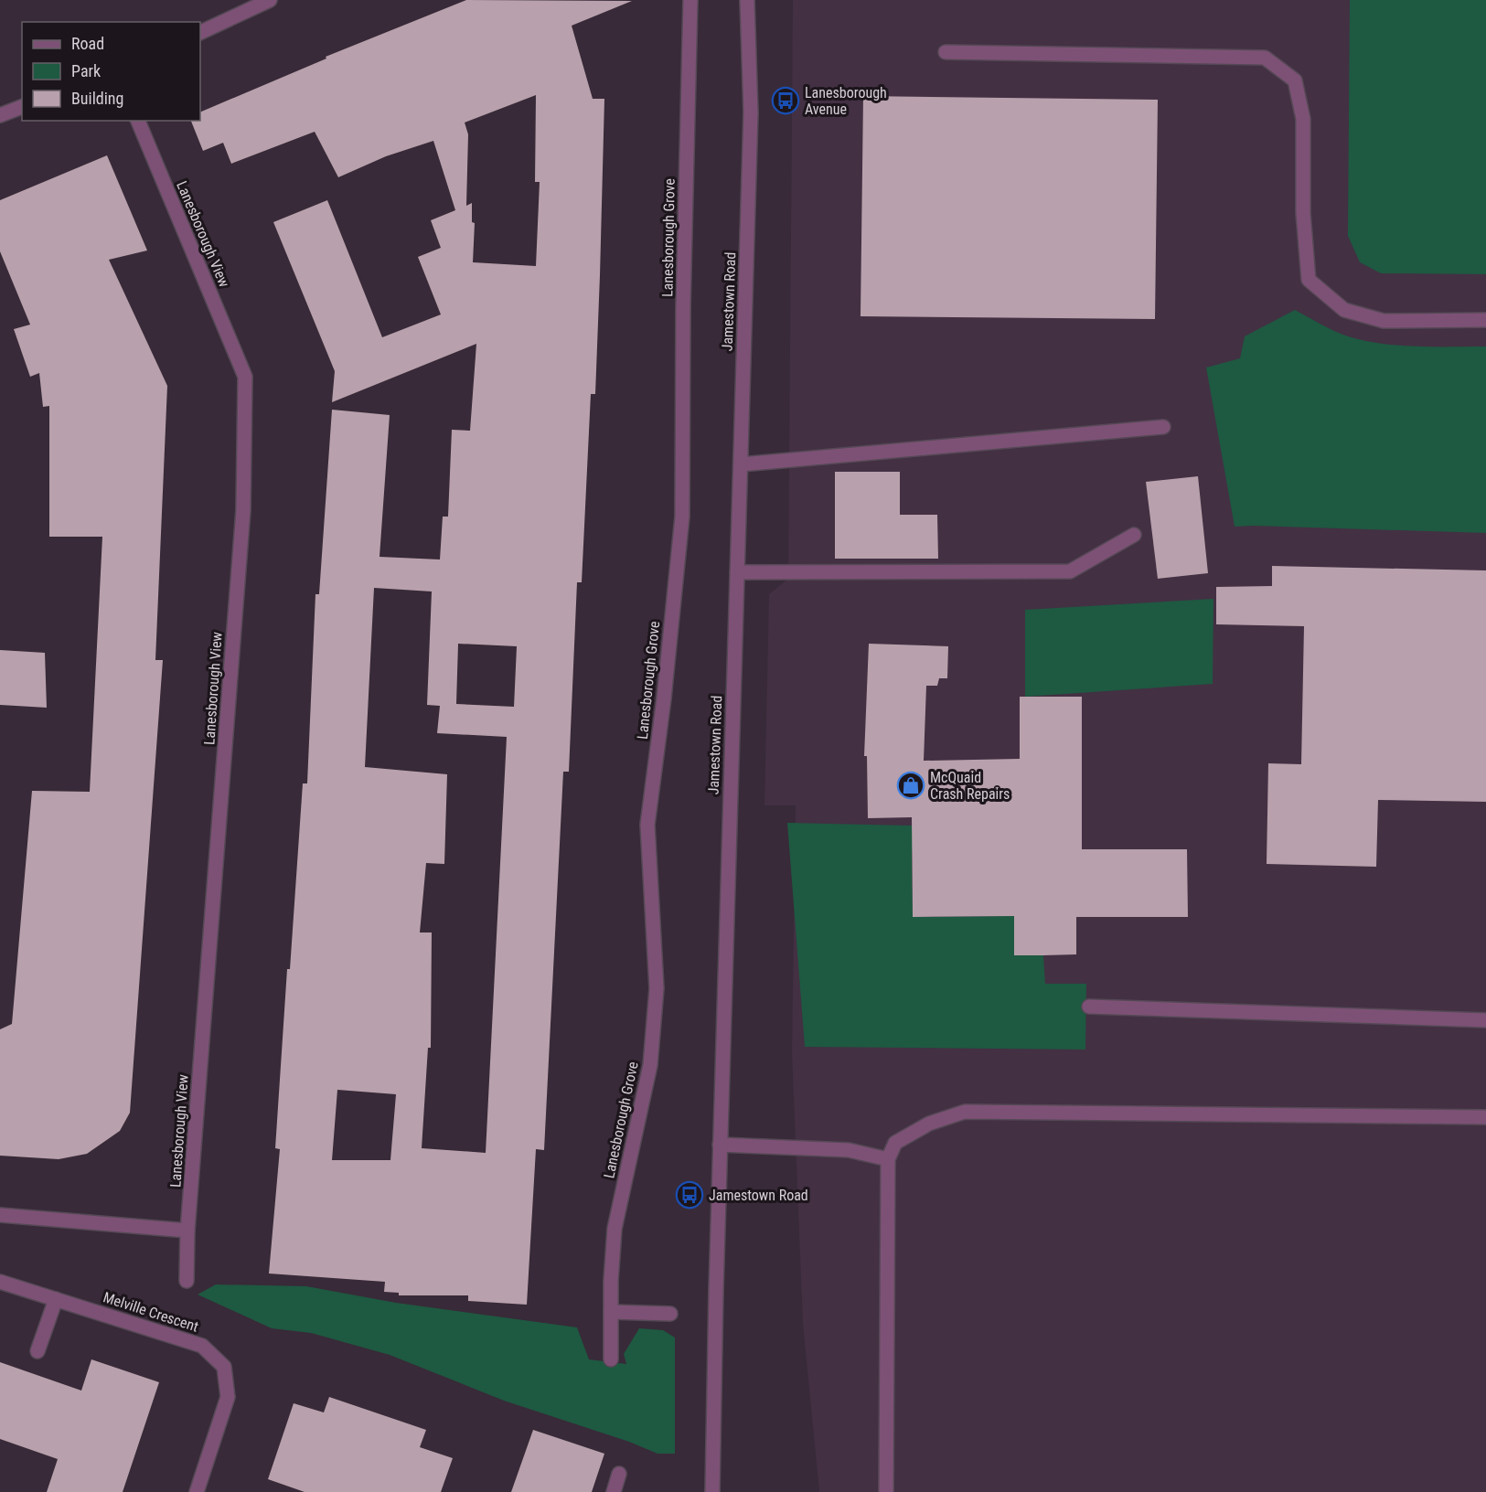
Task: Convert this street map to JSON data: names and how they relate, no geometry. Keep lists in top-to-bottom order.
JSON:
{
  "streets": {
    "street": [
      "Lanesborough View",
      "Lanesborough Grove",
      "Jamestown Road",
      "Melville Crescent"
    ]
  },
  "places": {
    "bus stop": ["Lanesborough Avenue", "Jamestown Road"],
    "shop": ["McQuaid Crash Repairs"]
  },
  "legend": ["Road", "Park", "Building"]
}
